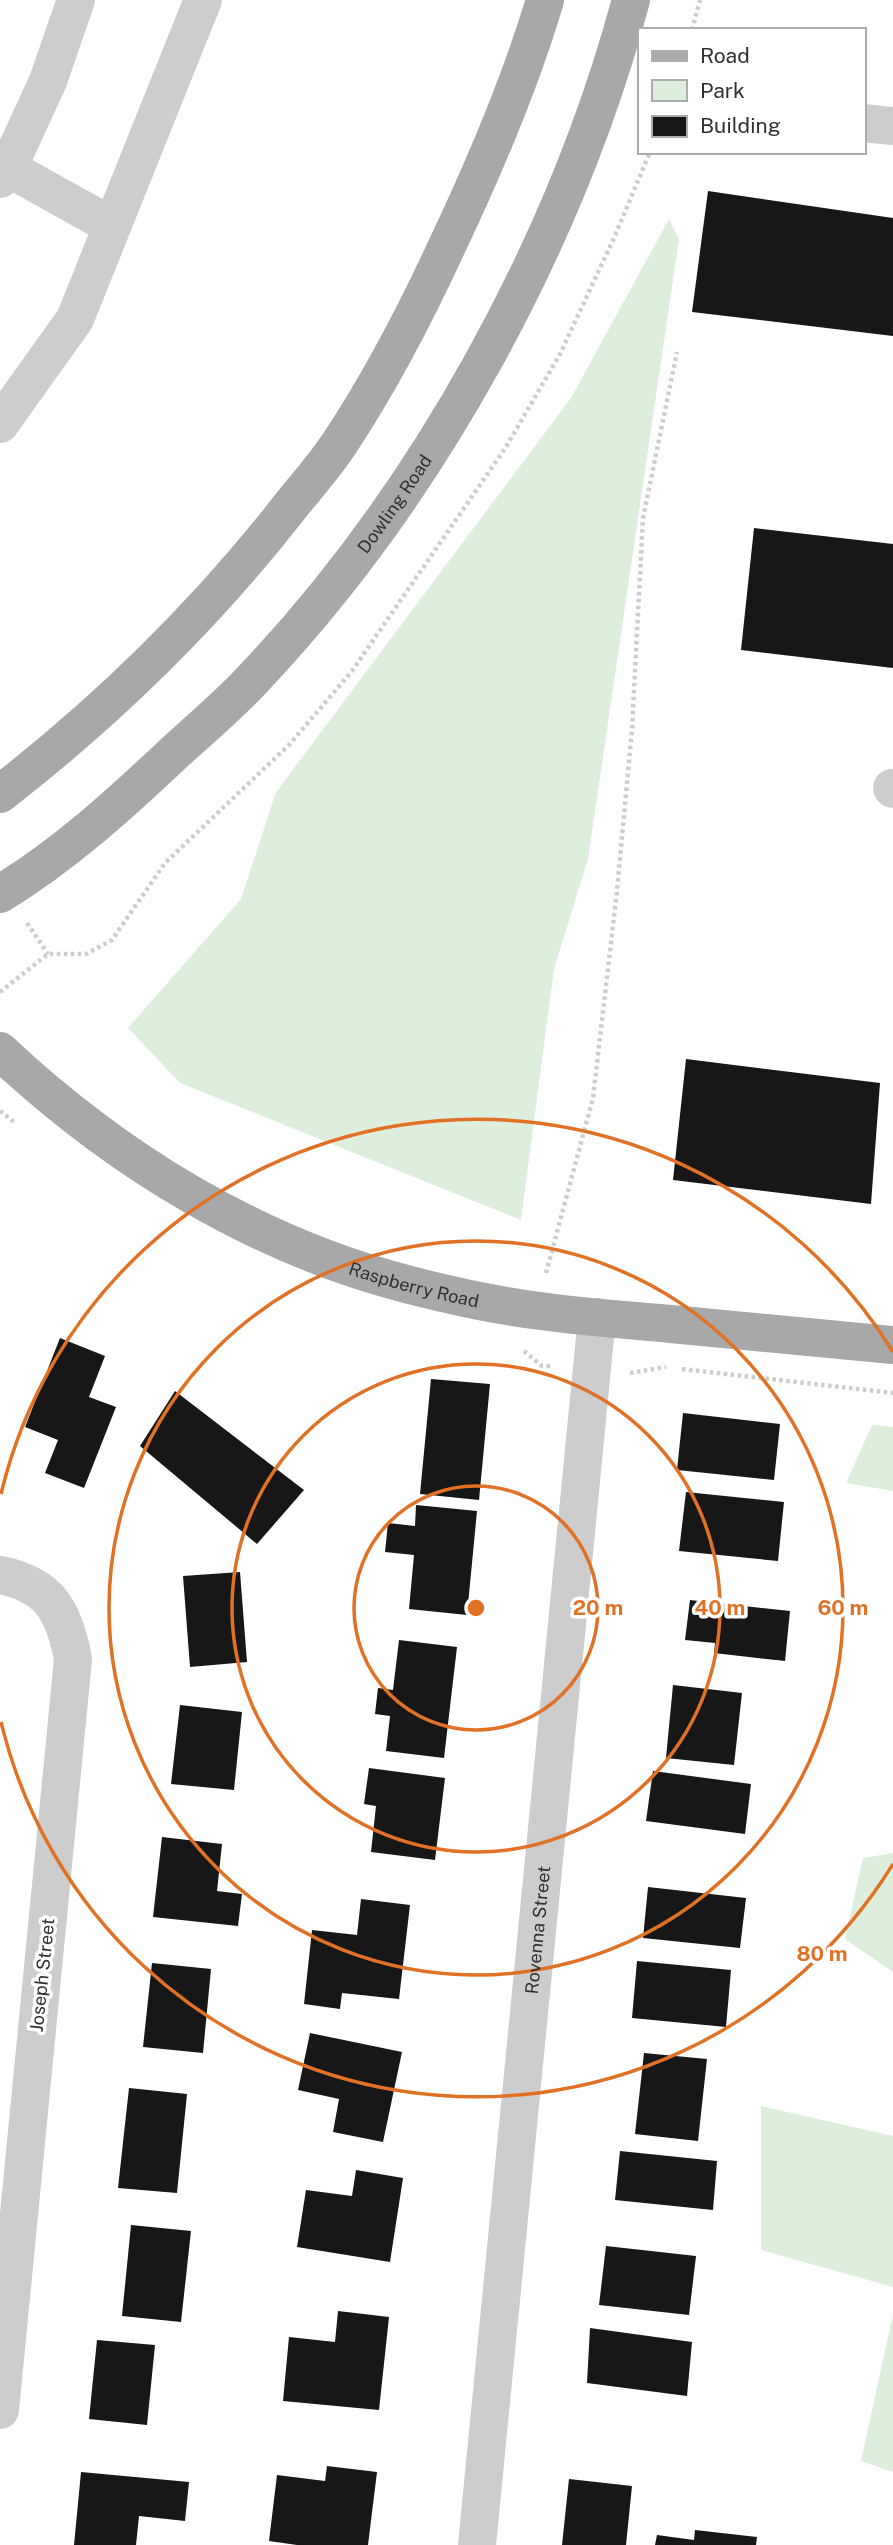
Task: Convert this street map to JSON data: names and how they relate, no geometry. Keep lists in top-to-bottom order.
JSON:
{
  "streets": {
    "main road": ["Dowling Road", "Raspberry Road"],
    "street": ["Rovenna Street", "Joseph Street"]
  },
  "crossings": [
    ["Raspberry Road", "Rovenna Street"]
  ],
  "legend": ["Road", "Park", "Building"],
  "rings": [
    "20 m",
    "40 m",
    "60 m",
    "80 m"
  ]
}
